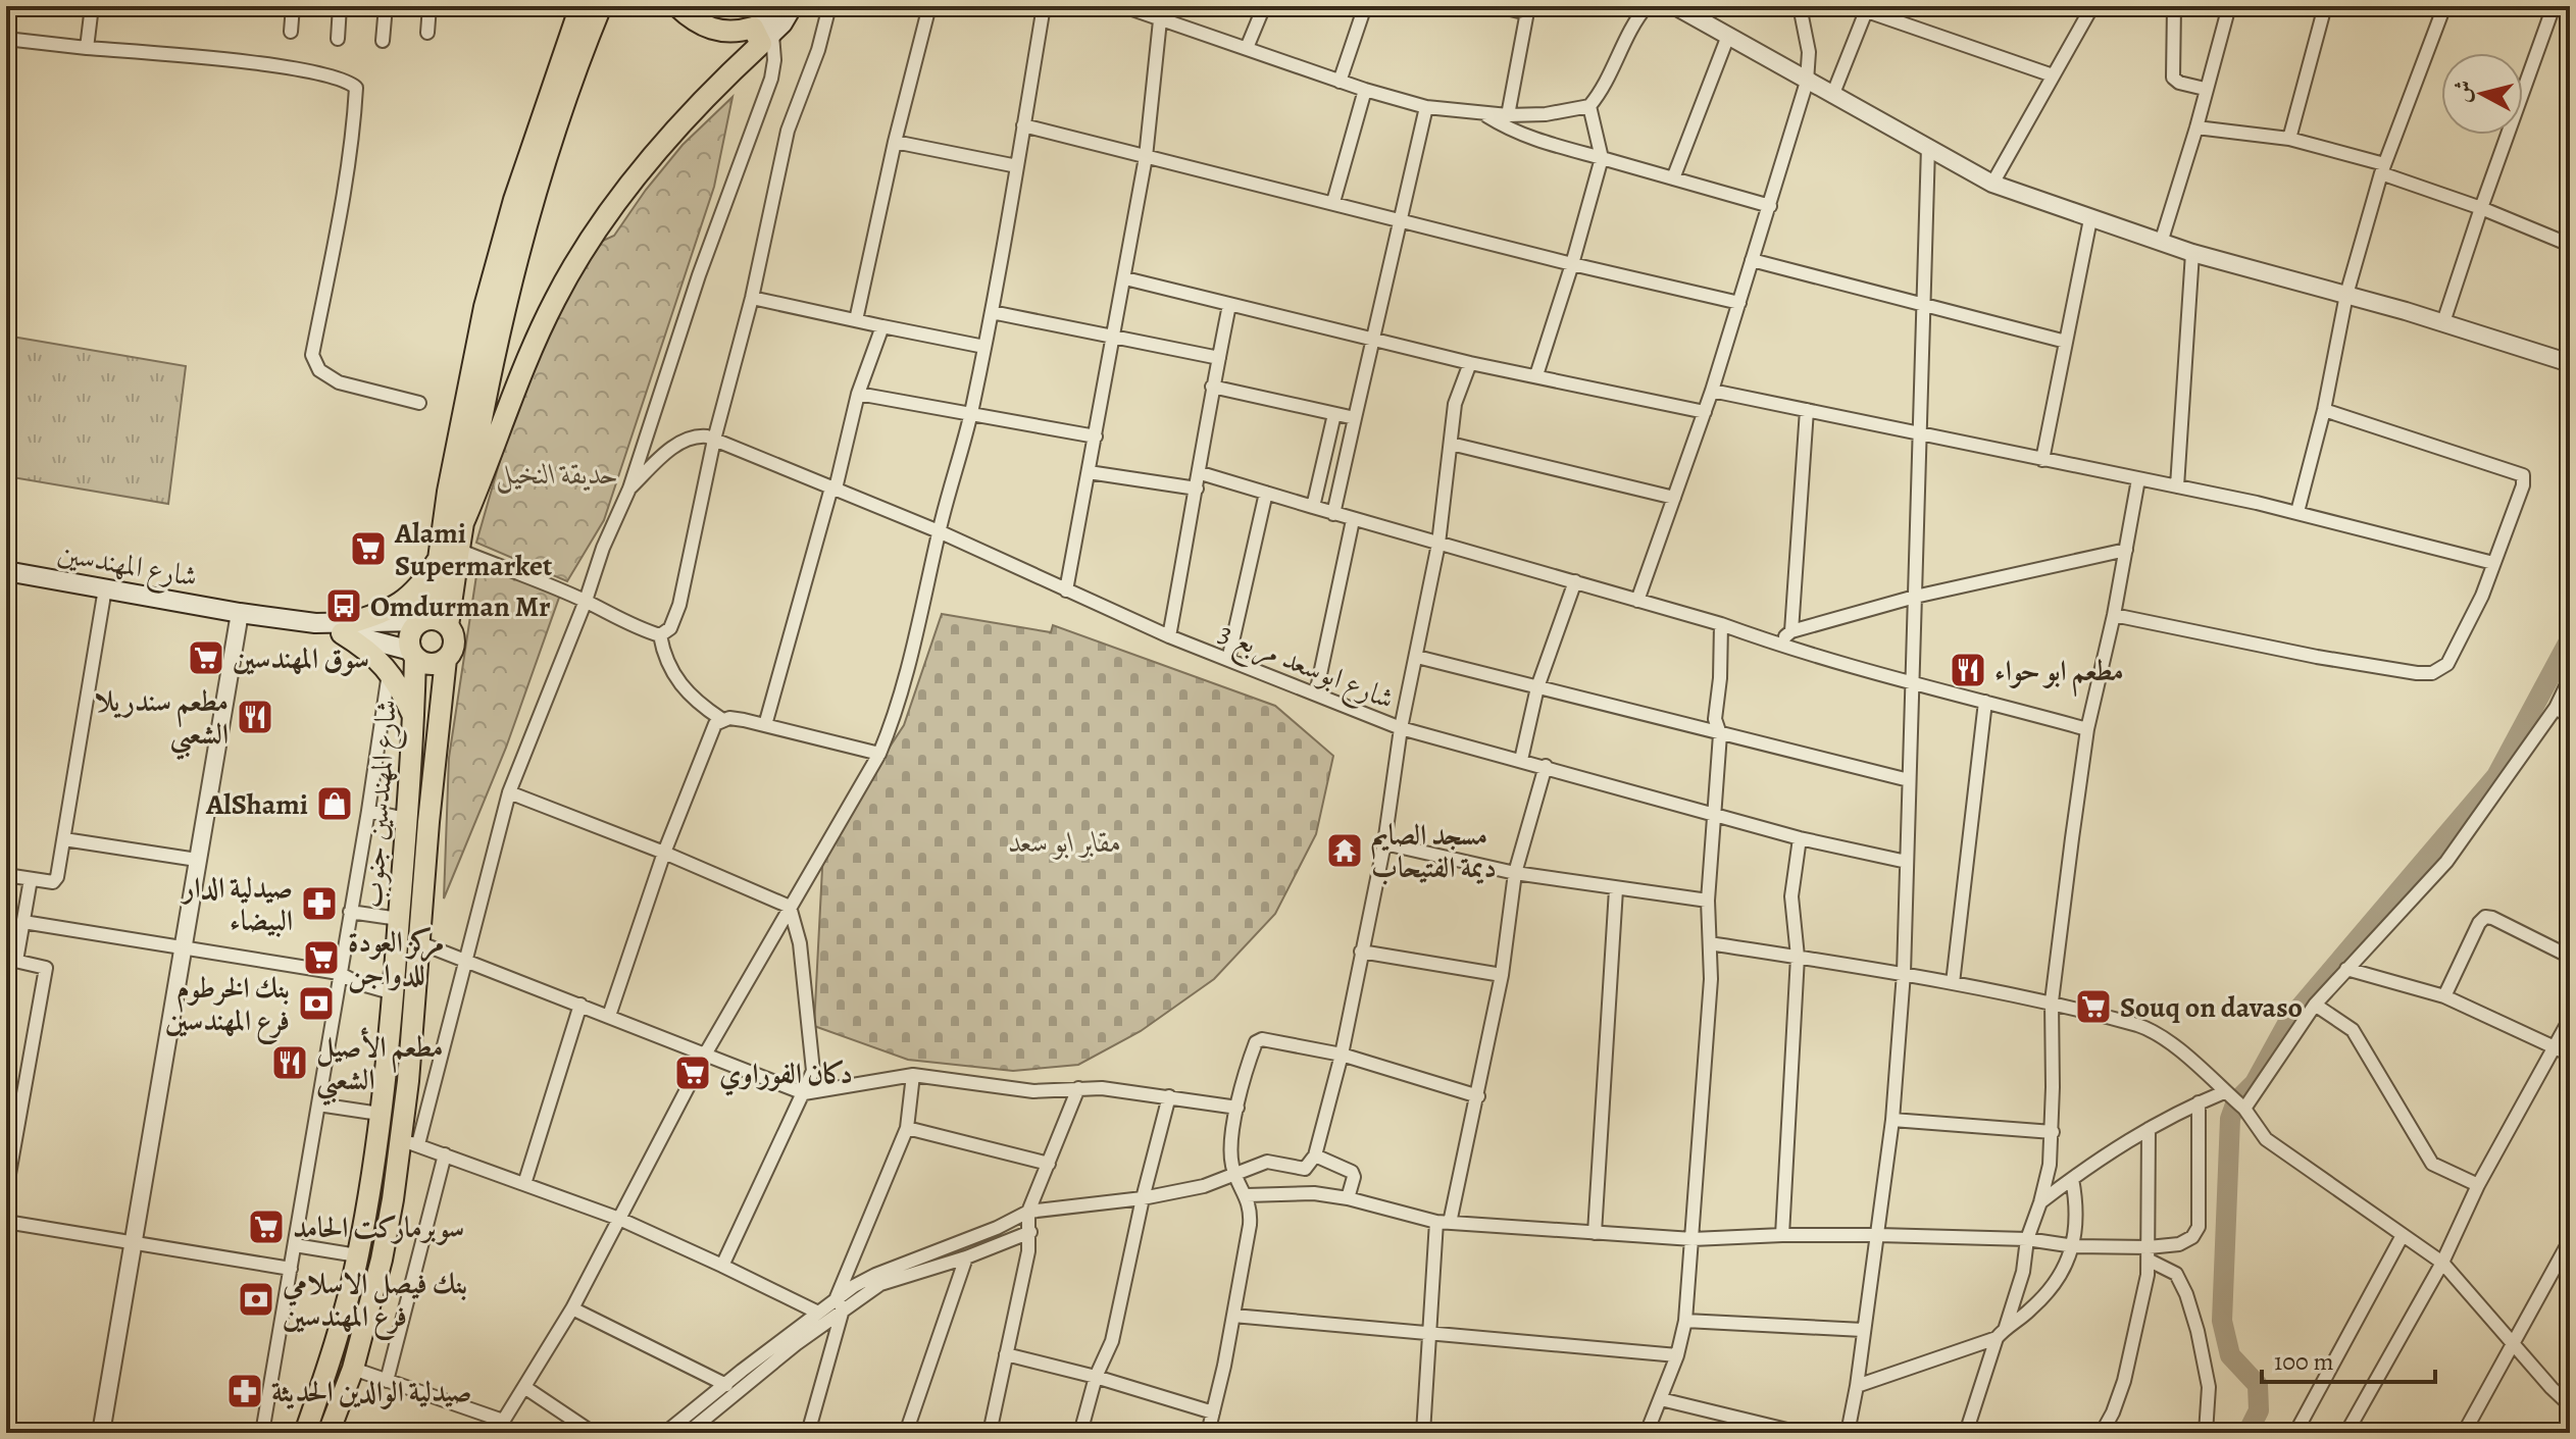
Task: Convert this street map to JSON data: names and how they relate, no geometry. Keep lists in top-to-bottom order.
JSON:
{
  "streets": {
    "highway": ["شارع المهندسين جنوب"],
    "main road": ["شارع المهندسين"],
    "street": ["شارع ابوسعد مربع 3"]
  },
  "parks": ["حديقة النخيل", "مقابر ابو سعد"],
  "places": {
    "supermarket": [
      "Alami Supermarket",
      "سوق المهندسين",
      "مركز العودة للدواجن",
      "Souq on davaso",
      "دكان الفوراوي",
      "سوبرماركت الحامد"
    ],
    "bus stop": ["Omdurman Mr"],
    "restaurant": ["مطعم ابو حواء", "مطعم سندريلا الشعبي", "مطعم الأصيل الشعبي"],
    "shop": ["AlShami"],
    "temple": ["مسجد الصايم ديمة الفتيحاب"],
    "pharmacy": ["صيدلية الدار البيضاء", "صيدلية الوالدين الحديثة"],
    "bank": ["بنك الخرطوم فرع المهندسين", "بنك فيصل الاسلامي فرع المهندسين"]
  },
  "scale_bar": "100 m",
  "north": "left"
}
